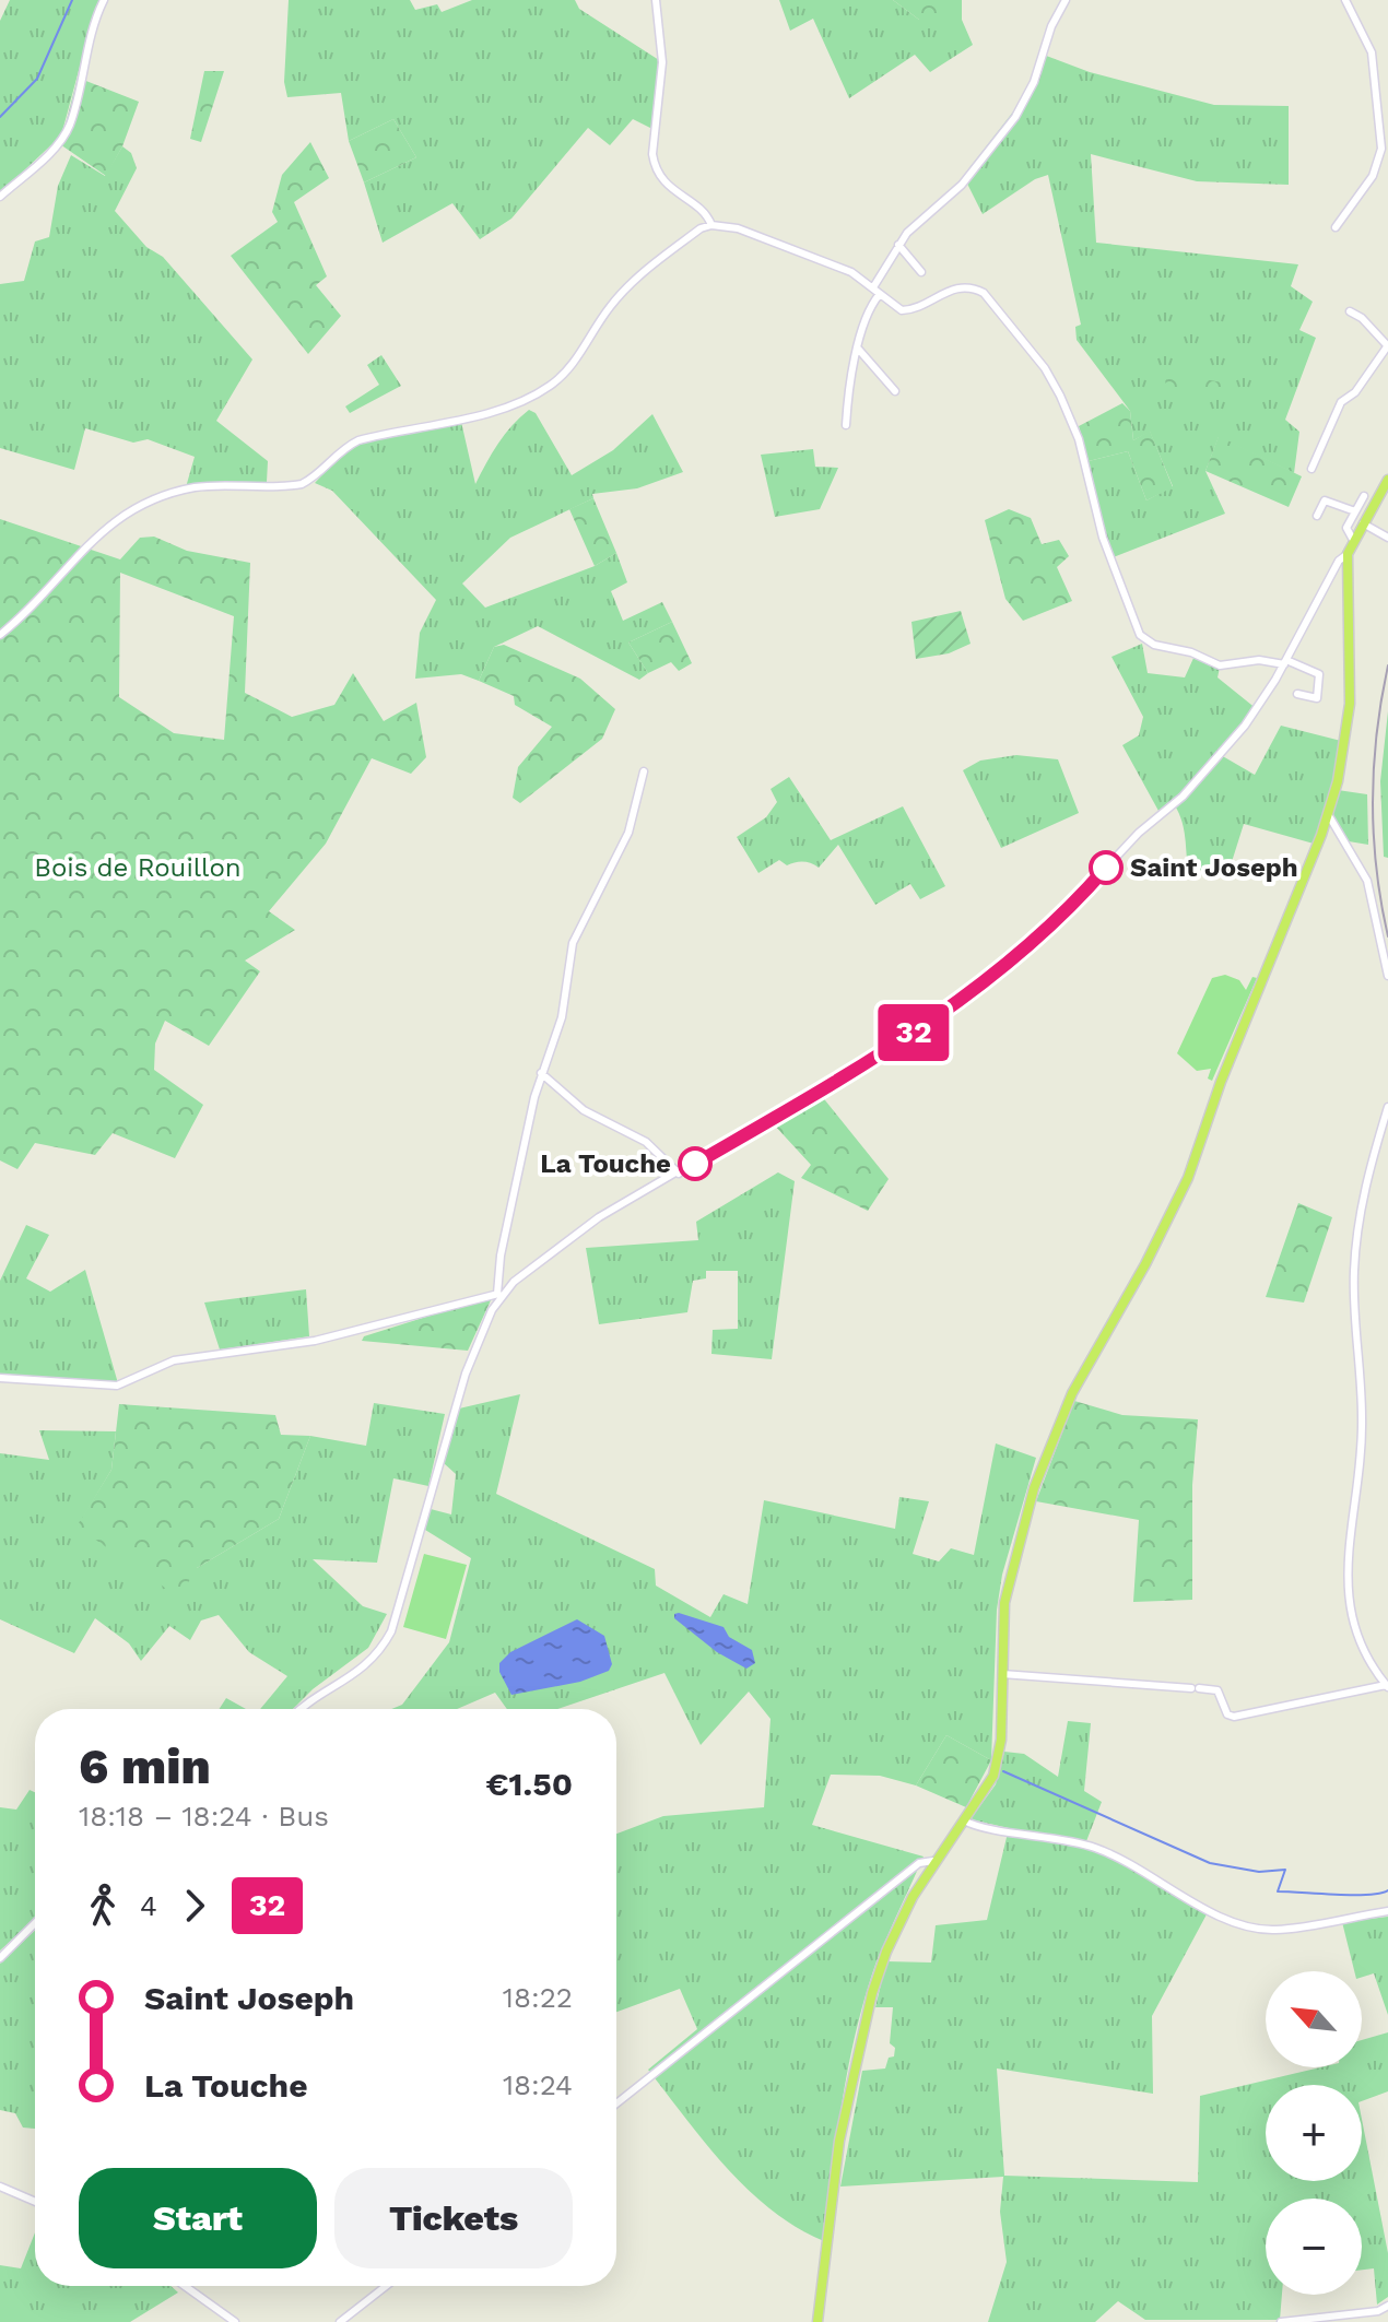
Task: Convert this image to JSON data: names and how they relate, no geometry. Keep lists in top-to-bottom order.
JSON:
{
  "parks": ["Bois de Rouillon"],
  "places": ["Saint Joseph", "La Touche"],
  "lines": ["bus line 32"],
  "north": "top left",
  "page": {
    "on_map": "32",
    "heading": ["6 min", "18:18 – 18:24 · Bus", "€1.50"],
    "legs": ["4", "32"],
    "list": [
      {
        "name": "Saint Joseph",
        "value": "18:22"
      },
      {
        "name": "La Touche",
        "value": "18:24"
      }
    ],
    "map_buttons": ["+", "−"],
    "buttons": ["Start", "Tickets"]
  }
}
